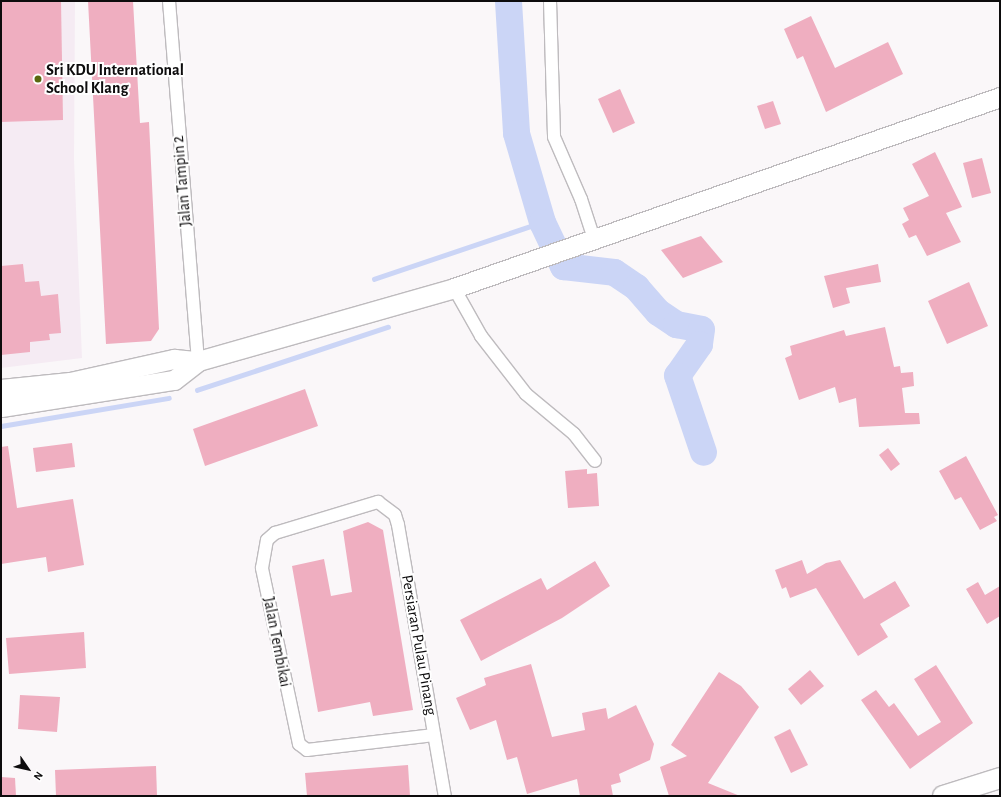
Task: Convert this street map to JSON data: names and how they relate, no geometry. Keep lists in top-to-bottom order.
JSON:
{
  "streets": {
    "street": ["Jalan Tampin 2", "Jalan Tembikai", "Persiaran Pulau Pinang"]
  },
  "crossings": [
    ["Jalan Tembikai", "Persiaran Pulau Pinang"]
  ],
  "places": ["Sri KDU International School Klang"],
  "north": "bottom right"
}
